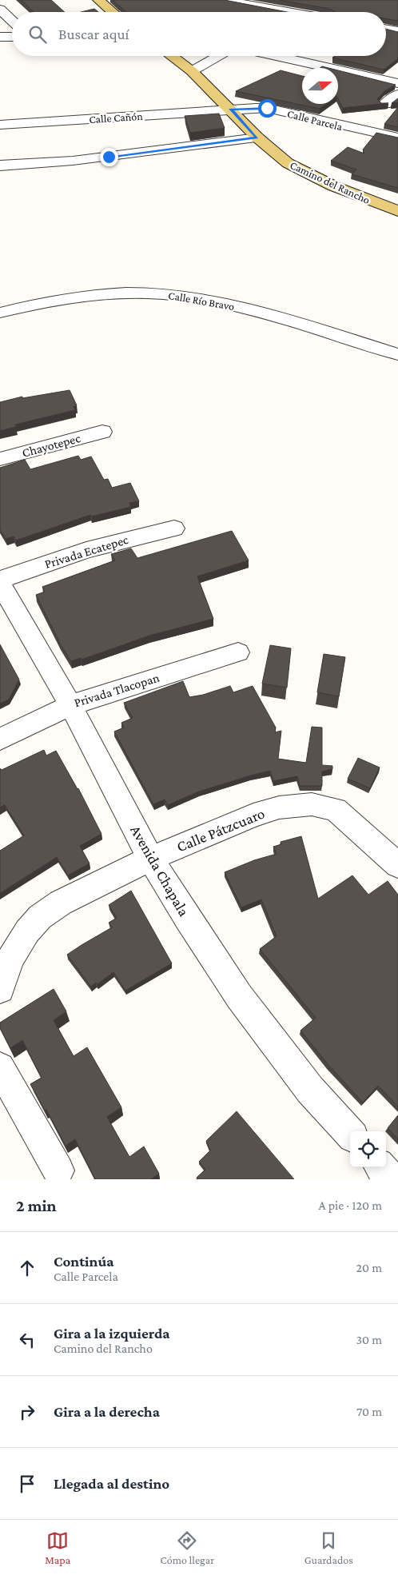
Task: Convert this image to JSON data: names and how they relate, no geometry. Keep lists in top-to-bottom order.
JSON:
{
  "streets": {
    "main road": ["Camino del Rancho"],
    "street": [
      "Calle Cañón",
      "Calle Parcela",
      "Calle Río Bravo",
      "Chayotepec",
      "Privada Ecatepec",
      "Privada Tlacopan",
      "Calle Pátzcuaro",
      "Avenida Chapala"
    ]
  },
  "crossings": [
    ["Calle Cañón", "Calle Parcela"],
    ["Calle Cañón", "Camino del Rancho"],
    ["Calle Parcela", "Camino del Rancho"],
    ["Privada Tlacopan", "Avenida Chapala"],
    ["Calle Pátzcuaro", "Avenida Chapala"]
  ],
  "north": "right",
  "page": {
    "search": "Buscar aquí",
    "heading": ["2 min", "A pie · 120 m"],
    "list": [
      ["Continúa", "Calle Parcela", "20 m"],
      ["Gira a la izquierda", "Camino del Rancho", "30 m"],
      ["Gira a la derecha", "70 m"],
      "Llegada al destino"
    ],
    "nav": ["Mapa", "Cómo llegar", "Guardados"]
  }
}
